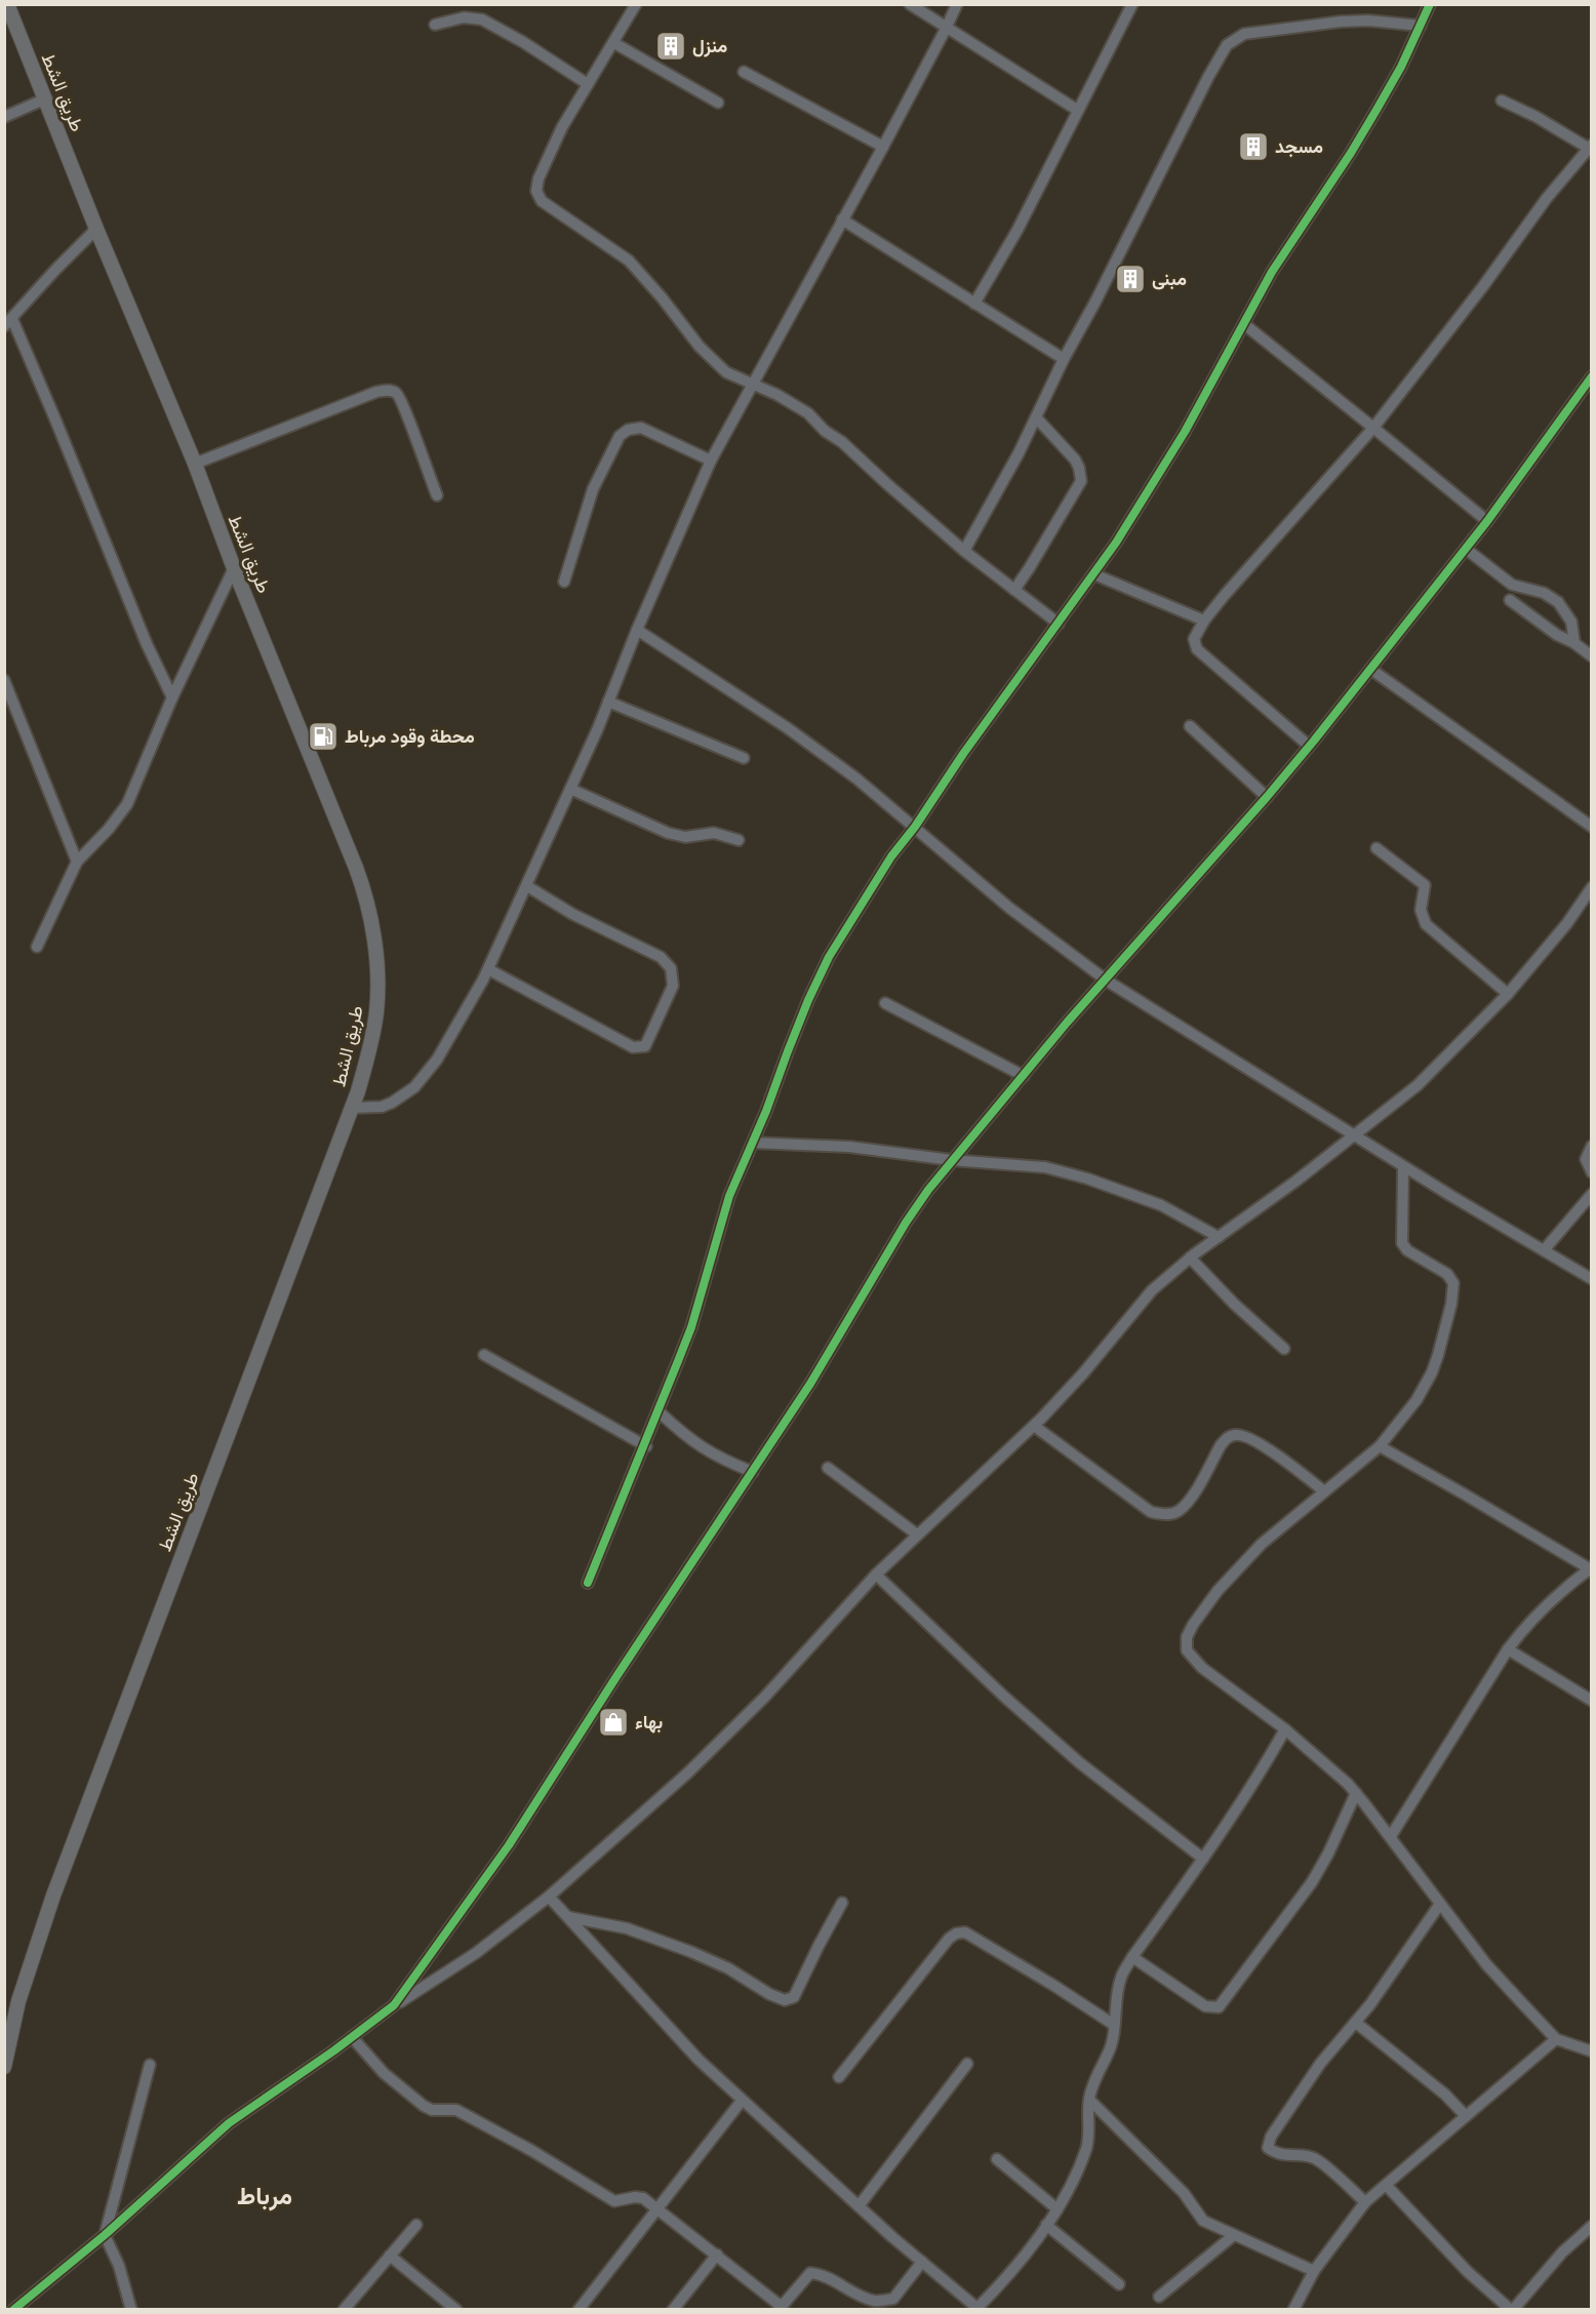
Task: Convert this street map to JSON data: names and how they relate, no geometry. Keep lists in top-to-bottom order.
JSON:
{
  "streets": {
    "main road": ["طريق الشط"]
  },
  "districts": ["مرباط"],
  "places": {
    "building": ["منزل", "مسجد", "مبنى"],
    "fuel station": ["محطة وقود مرباط"],
    "shop": ["بهاء"]
  }
}
